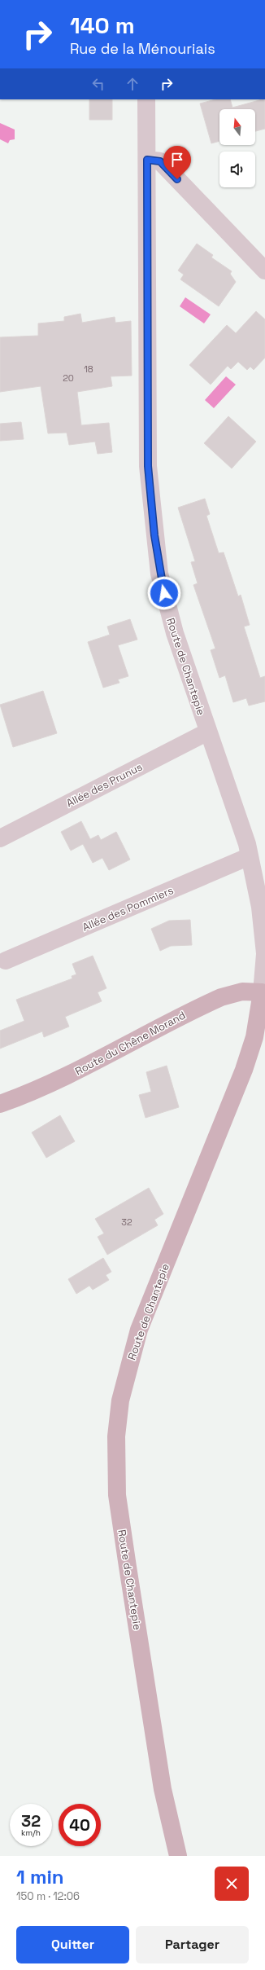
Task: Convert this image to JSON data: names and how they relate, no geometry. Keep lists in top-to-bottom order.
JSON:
{
  "streets": {
    "main road": ["Route de Chantepie", "Route du Chêne Morand"],
    "street": ["Allée des Prunus", "Allée des Pommiers"]
  },
  "crossings": [
    ["Route de Chantepie", "Allée des Prunus"],
    ["Route de Chantepie", "Allée des Pommiers"],
    ["Route de Chantepie", "Route du Chêne Morand"]
  ],
  "house_numbers": ["18", "20", "32"],
  "north": "top",
  "page": {
    "turn": ["140 m", "Rue de la Ménouriais"],
    "speed": "32 km/h",
    "limit": "40",
    "heading": ["1 min", "150 m · 12:06"],
    "buttons": ["Quitter", "Partager"]
  }
}
